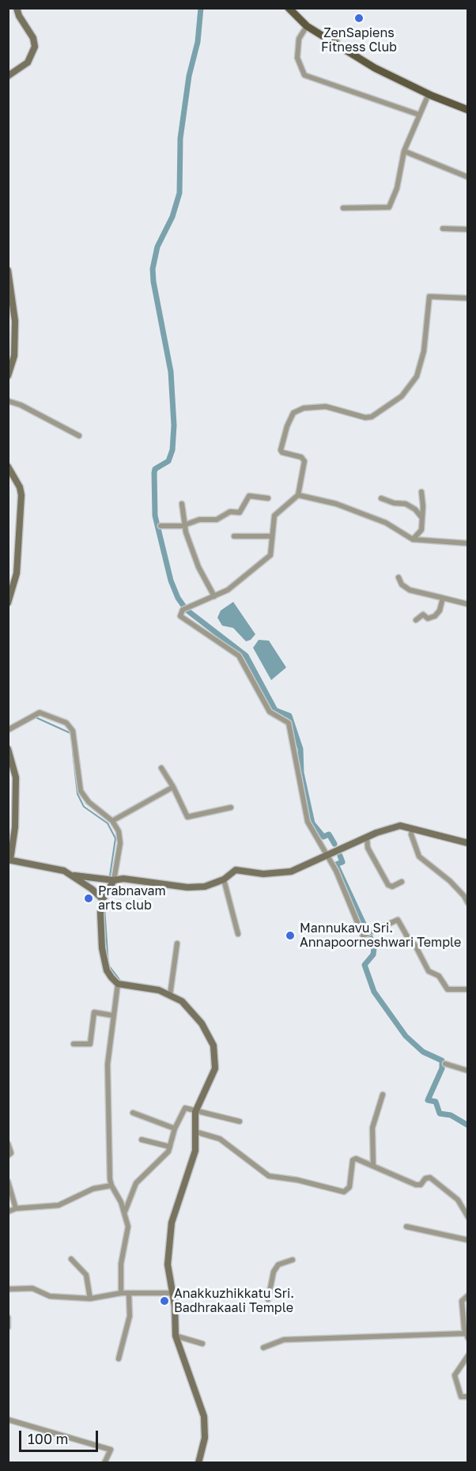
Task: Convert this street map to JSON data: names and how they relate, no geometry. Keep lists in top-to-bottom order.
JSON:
{
  "places": [
    "ZenSapiens Fitness Club",
    "Prabnavam arts club",
    "Mannukavu Sri. Annapoorneshwari Temple",
    "Anakkuzhikkatu Sri. Badhrakaali Temple"
  ],
  "scale_bar": "100 m"
}
